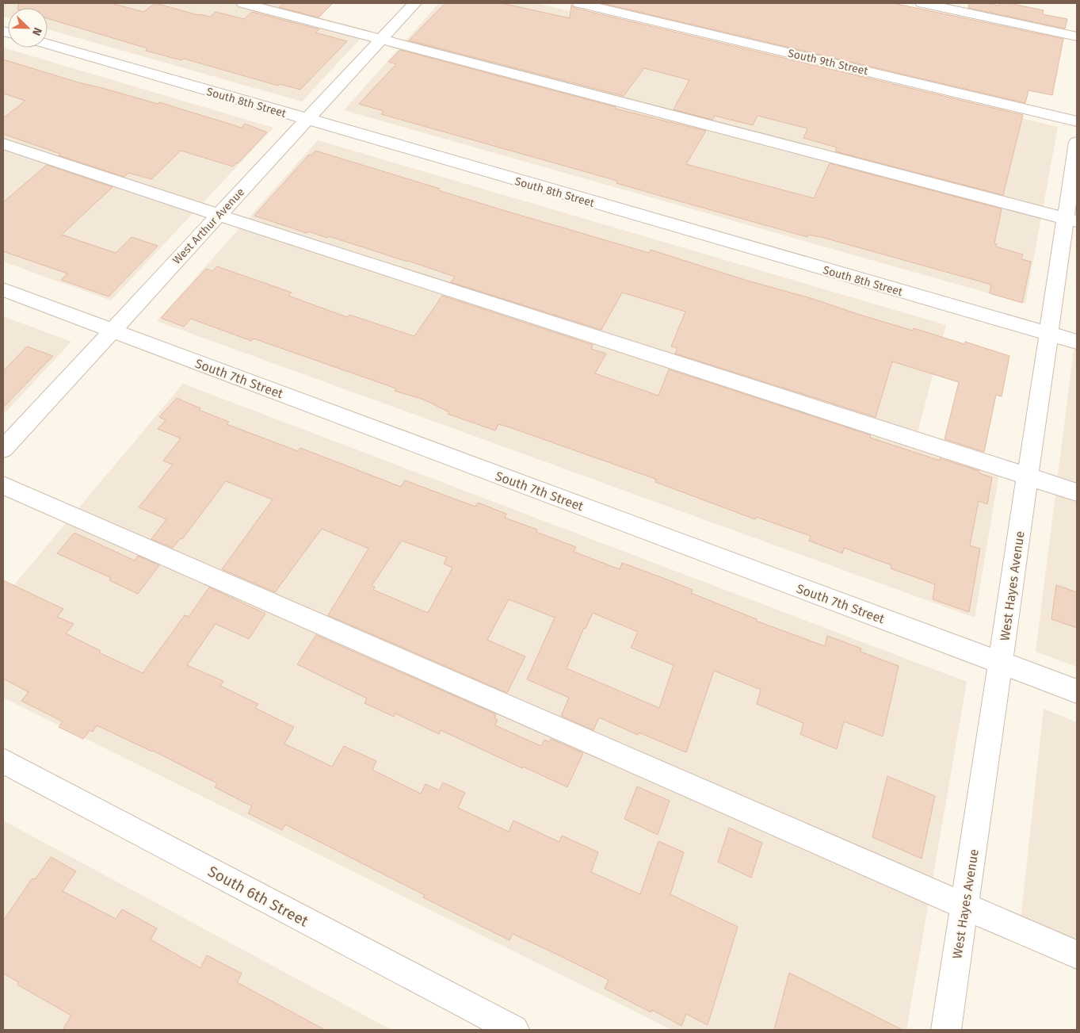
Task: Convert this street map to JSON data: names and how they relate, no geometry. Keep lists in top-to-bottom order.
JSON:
{
  "streets": {
    "street": [
      "South 9th Street",
      "South 8th Street",
      "West Arthur Avenue",
      "South 7th Street",
      "West Hayes Avenue",
      "South 6th Street"
    ]
  },
  "crossings": [
    ["South 8th Street", "West Arthur Avenue"],
    ["South 8th Street", "West Hayes Avenue"],
    ["West Arthur Avenue", "South 7th Street"],
    ["South 7th Street", "West Hayes Avenue"]
  ],
  "north": "bottom right"
}
